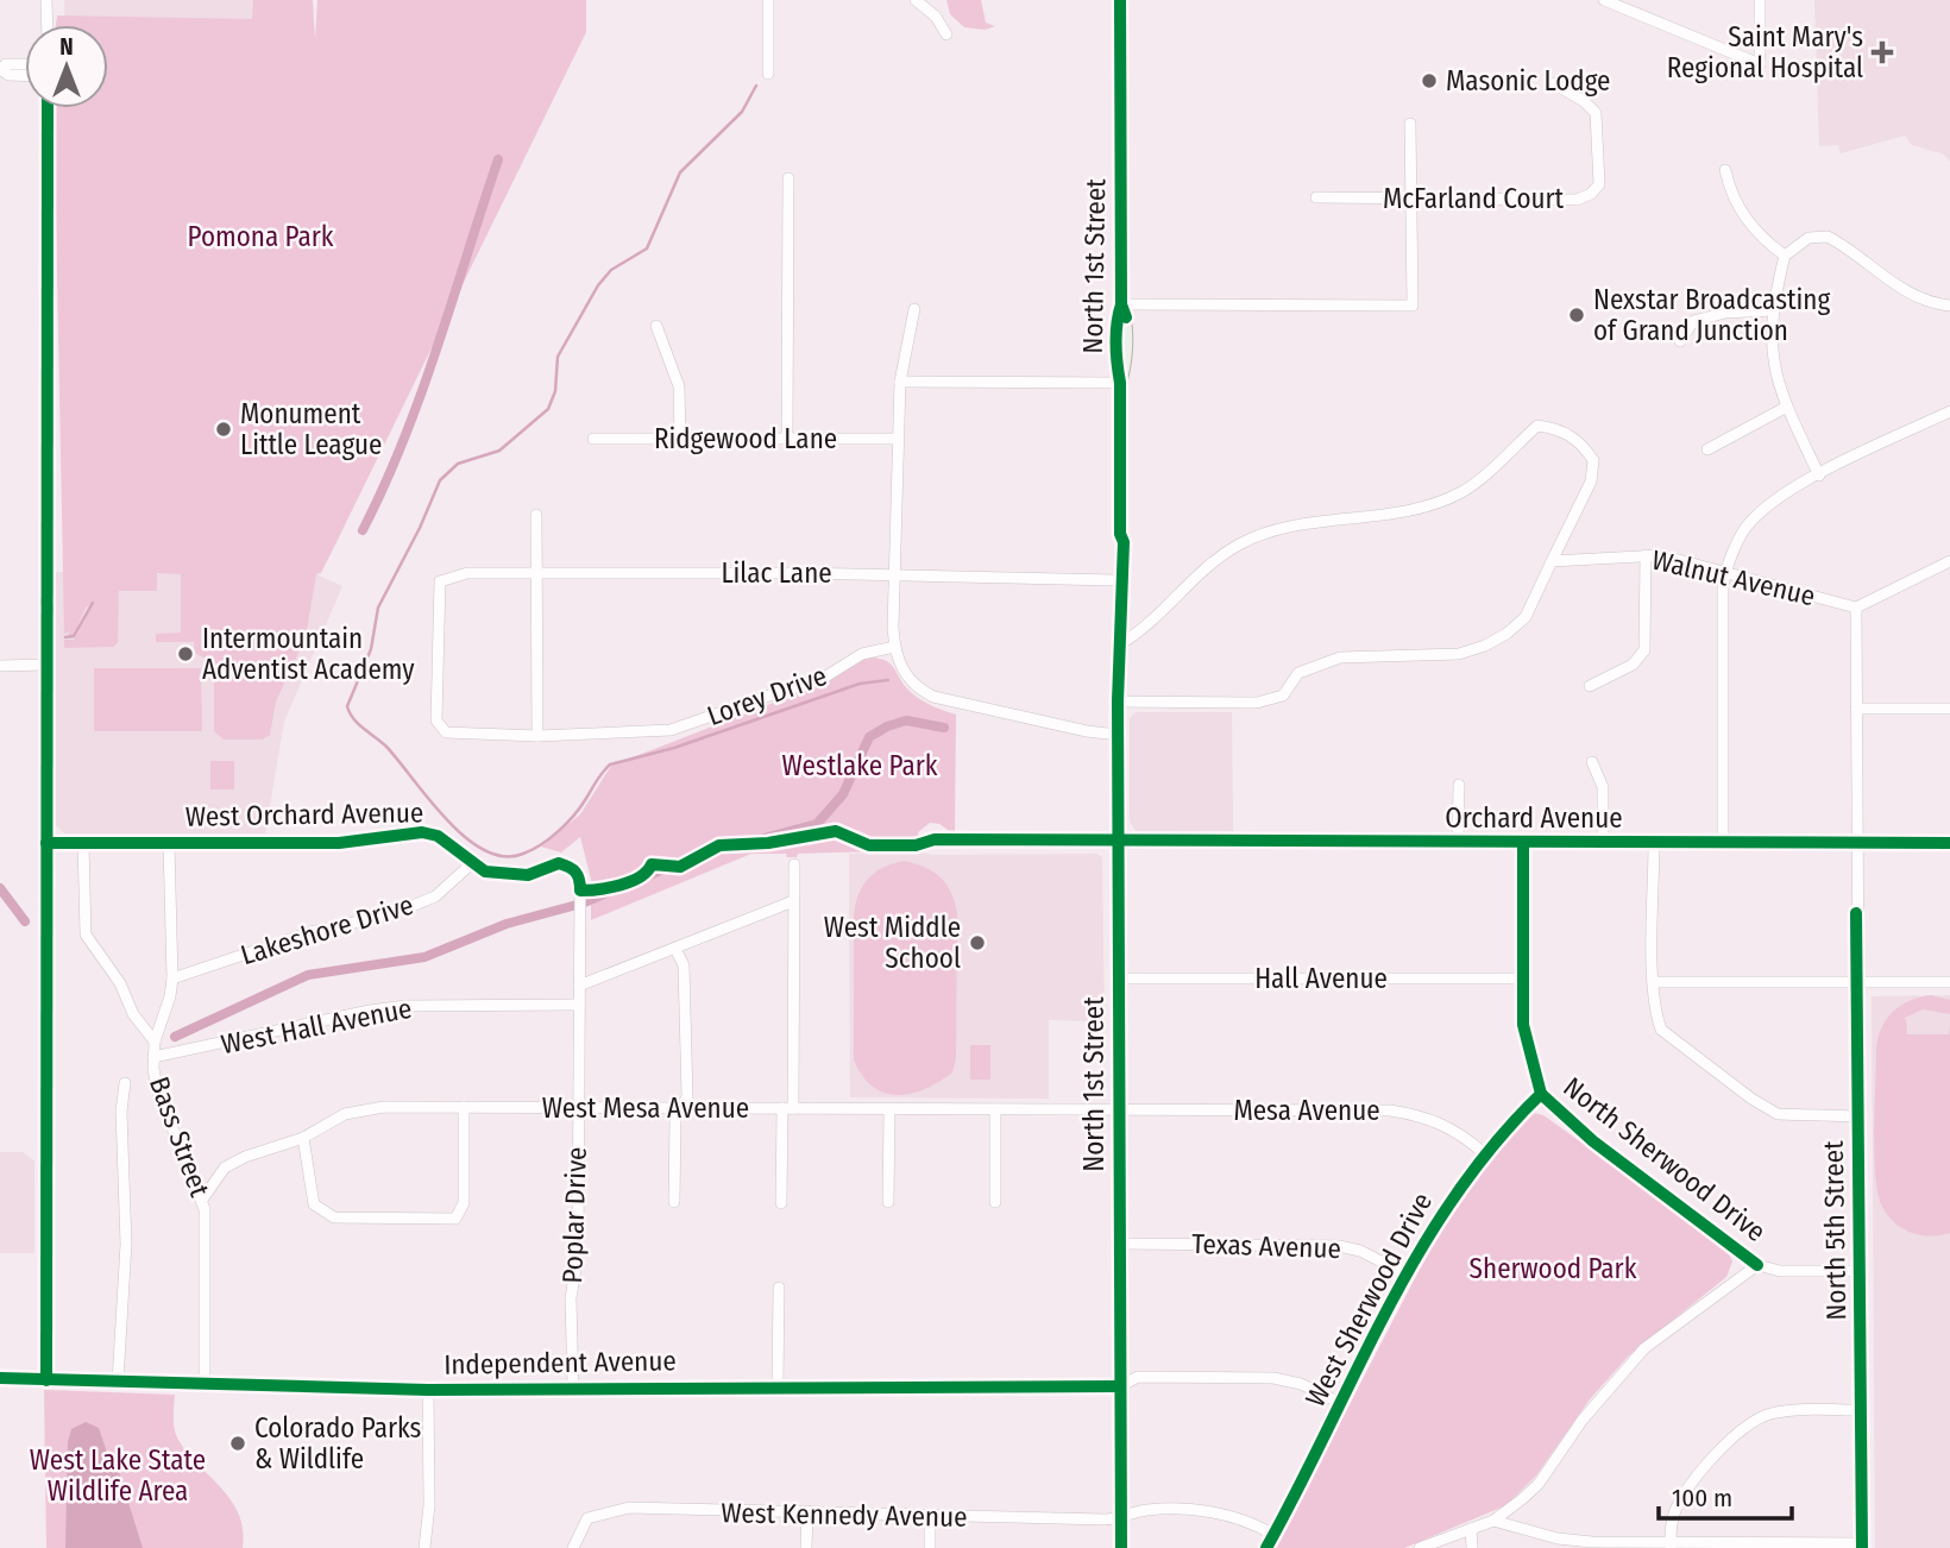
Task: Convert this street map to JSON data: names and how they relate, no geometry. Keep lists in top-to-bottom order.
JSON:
{
  "streets": {
    "main road": ["North 1st Street"],
    "street": [
      "McFarland Court",
      "Ridgewood Lane",
      "Lilac Lane",
      "Walnut Avenue",
      "Lorey Drive",
      "West Orchard Avenue",
      "Orchard Avenue",
      "Lakeshore Drive",
      "Hall Avenue",
      "West Hall Avenue",
      "West Mesa Avenue",
      "Mesa Avenue",
      "Bass Street",
      "North Sherwood Drive",
      "Poplar Drive",
      "North 5th Street",
      "Texas Avenue",
      "West Sherwood Drive",
      "Independent Avenue",
      "West Kennedy Avenue"
    ]
  },
  "crossings": [
    ["North 1st Street", "Lilac Lane"],
    ["North 1st Street", "Orchard Avenue"],
    ["North 1st Street", "Hall Avenue"],
    ["North 1st Street", "West Mesa Avenue"],
    ["North 1st Street", "Mesa Avenue"],
    ["North 1st Street", "Texas Avenue"],
    ["North 1st Street", "Independent Avenue"],
    ["North 1st Street", "West Kennedy Avenue"],
    ["Lilac Lane", "Lorey Drive"],
    ["Walnut Avenue", "North 5th Street"],
    ["West Orchard Avenue", "Lakeshore Drive"],
    ["West Orchard Avenue", "Bass Street"],
    ["West Orchard Avenue", "Poplar Drive"],
    ["Orchard Avenue", "North 5th Street"],
    ["Lakeshore Drive", "Bass Street"],
    ["West Hall Avenue", "Bass Street"],
    ["West Hall Avenue", "Poplar Drive"],
    ["West Mesa Avenue", "Mesa Avenue"],
    ["West Mesa Avenue", "Bass Street"],
    ["West Mesa Avenue", "Poplar Drive"],
    ["Mesa Avenue", "West Sherwood Drive"],
    ["Bass Street", "Independent Avenue"],
    ["North Sherwood Drive", "North 5th Street"],
    ["North Sherwood Drive", "West Sherwood Drive"],
    ["Poplar Drive", "Independent Avenue"],
    ["Texas Avenue", "West Sherwood Drive"],
    ["West Sherwood Drive", "Independent Avenue"],
    ["West Sherwood Drive", "West Kennedy Avenue"]
  ],
  "parks": [
    "Pomona Park",
    "Westlake Park",
    "Sherwood Park",
    "West Lake State Wildlife Area"
  ],
  "places": {
    "health": ["Saint Mary's Regional Hospital"],
    "other": [
      "Masonic Lodge",
      "Nexstar Broadcasting of Grand Junction",
      "Monument Little League",
      "Intermountain Adventist Academy",
      "West Middle School",
      "Colorado Parks & Wildlife"
    ]
  },
  "scale_bar": "100 m",
  "north": "top"
}
